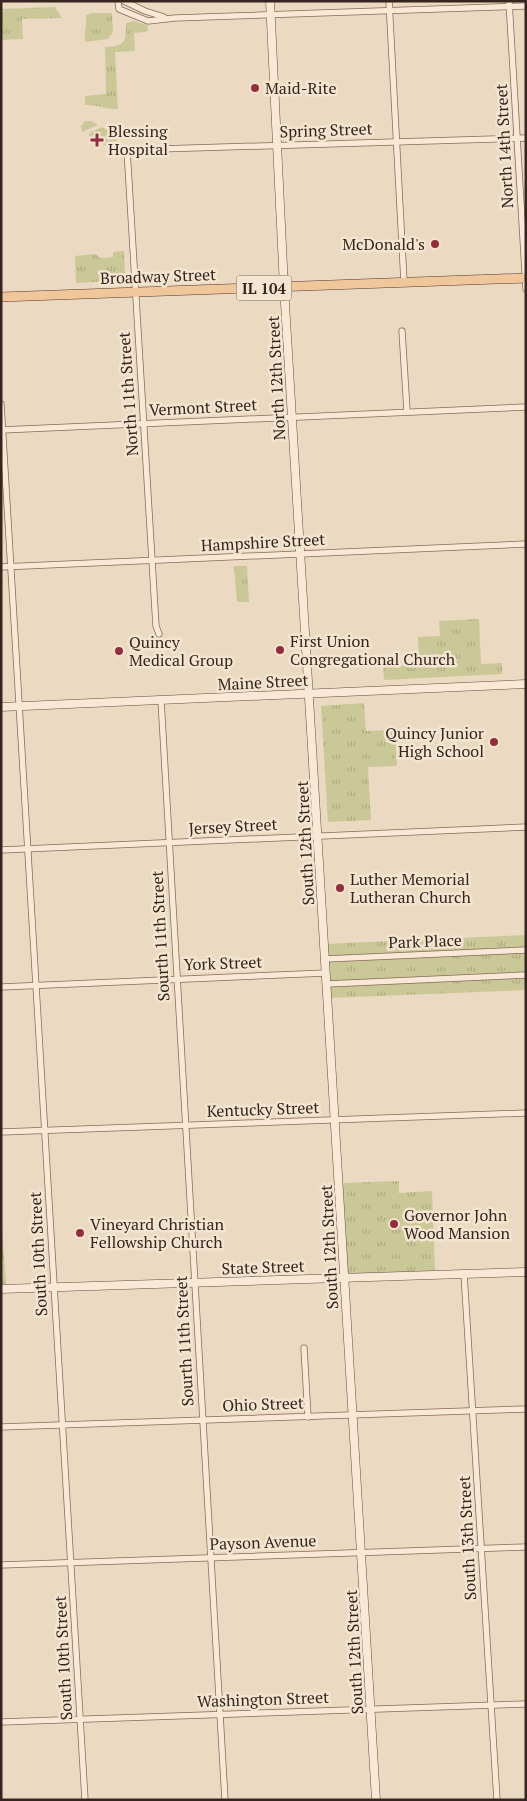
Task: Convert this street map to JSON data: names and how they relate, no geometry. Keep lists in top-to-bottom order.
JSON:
{
  "streets": {
    "main road": ["Broadway Street", "IL 104"],
    "street": [
      "Spring Street",
      "North 14th Street",
      "North 12th Street",
      "North 11th Street",
      "Vermont Street",
      "Hampshire Street",
      "Maine Street",
      "Jersey Street",
      "South 12th Street",
      "Sourth 11th Street",
      "Park Place",
      "York Street",
      "Kentucky Street",
      "South 10th Street",
      "State Street",
      "Ohio Street",
      "South 13th Street",
      "Payson Avenue",
      "Washington Street"
    ]
  },
  "crossings": [
    ["Spring Street", "North 14th Street"],
    ["Spring Street", "North 12th Street"],
    ["Spring Street", "North 11th Street"],
    ["North 14th Street", "Broadway Street"],
    ["Broadway Street", "North 12th Street"],
    ["Broadway Street", "North 11th Street"],
    ["North 12th Street", "Vermont Street"],
    ["North 12th Street", "Hampshire Street"],
    ["North 12th Street", "Maine Street"],
    ["North 12th Street", "South 12th Street"],
    ["North 11th Street", "Vermont Street"],
    ["North 11th Street", "Hampshire Street"],
    ["Vermont Street", "South 10th Street"],
    ["Hampshire Street", "South 10th Street"],
    ["Maine Street", "South 12th Street"],
    ["Maine Street", "Sourth 11th Street"],
    ["Maine Street", "South 10th Street"],
    ["Jersey Street", "South 12th Street"],
    ["Jersey Street", "Sourth 11th Street"],
    ["Jersey Street", "South 10th Street"],
    ["South 12th Street", "Park Place"],
    ["South 12th Street", "York Street"],
    ["South 12th Street", "Kentucky Street"],
    ["South 12th Street", "State Street"],
    ["South 12th Street", "Ohio Street"],
    ["South 12th Street", "Payson Avenue"],
    ["South 12th Street", "Washington Street"],
    ["Sourth 11th Street", "York Street"],
    ["Sourth 11th Street", "Kentucky Street"],
    ["Sourth 11th Street", "State Street"],
    ["Sourth 11th Street", "Ohio Street"],
    ["Sourth 11th Street", "Payson Avenue"],
    ["Sourth 11th Street", "Washington Street"],
    ["York Street", "South 10th Street"],
    ["Kentucky Street", "South 10th Street"],
    ["South 10th Street", "State Street"],
    ["South 10th Street", "Ohio Street"],
    ["South 10th Street", "Payson Avenue"],
    ["South 10th Street", "Washington Street"],
    ["State Street", "South 13th Street"],
    ["Ohio Street", "South 13th Street"],
    ["South 13th Street", "Payson Avenue"],
    ["South 13th Street", "Washington Street"]
  ],
  "places": {
    "other": [
      "Maid-Rite",
      "McDonald's",
      "First Union Congregational Church",
      "Quincy Medical Group",
      "Quincy Junior High School",
      "Luther Memorial Lutheran Church",
      "Governor John Wood Mansion",
      "Vineyard Christian Fellowship Church"
    ],
    "health": ["Blessing Hospital"]
  }
}
